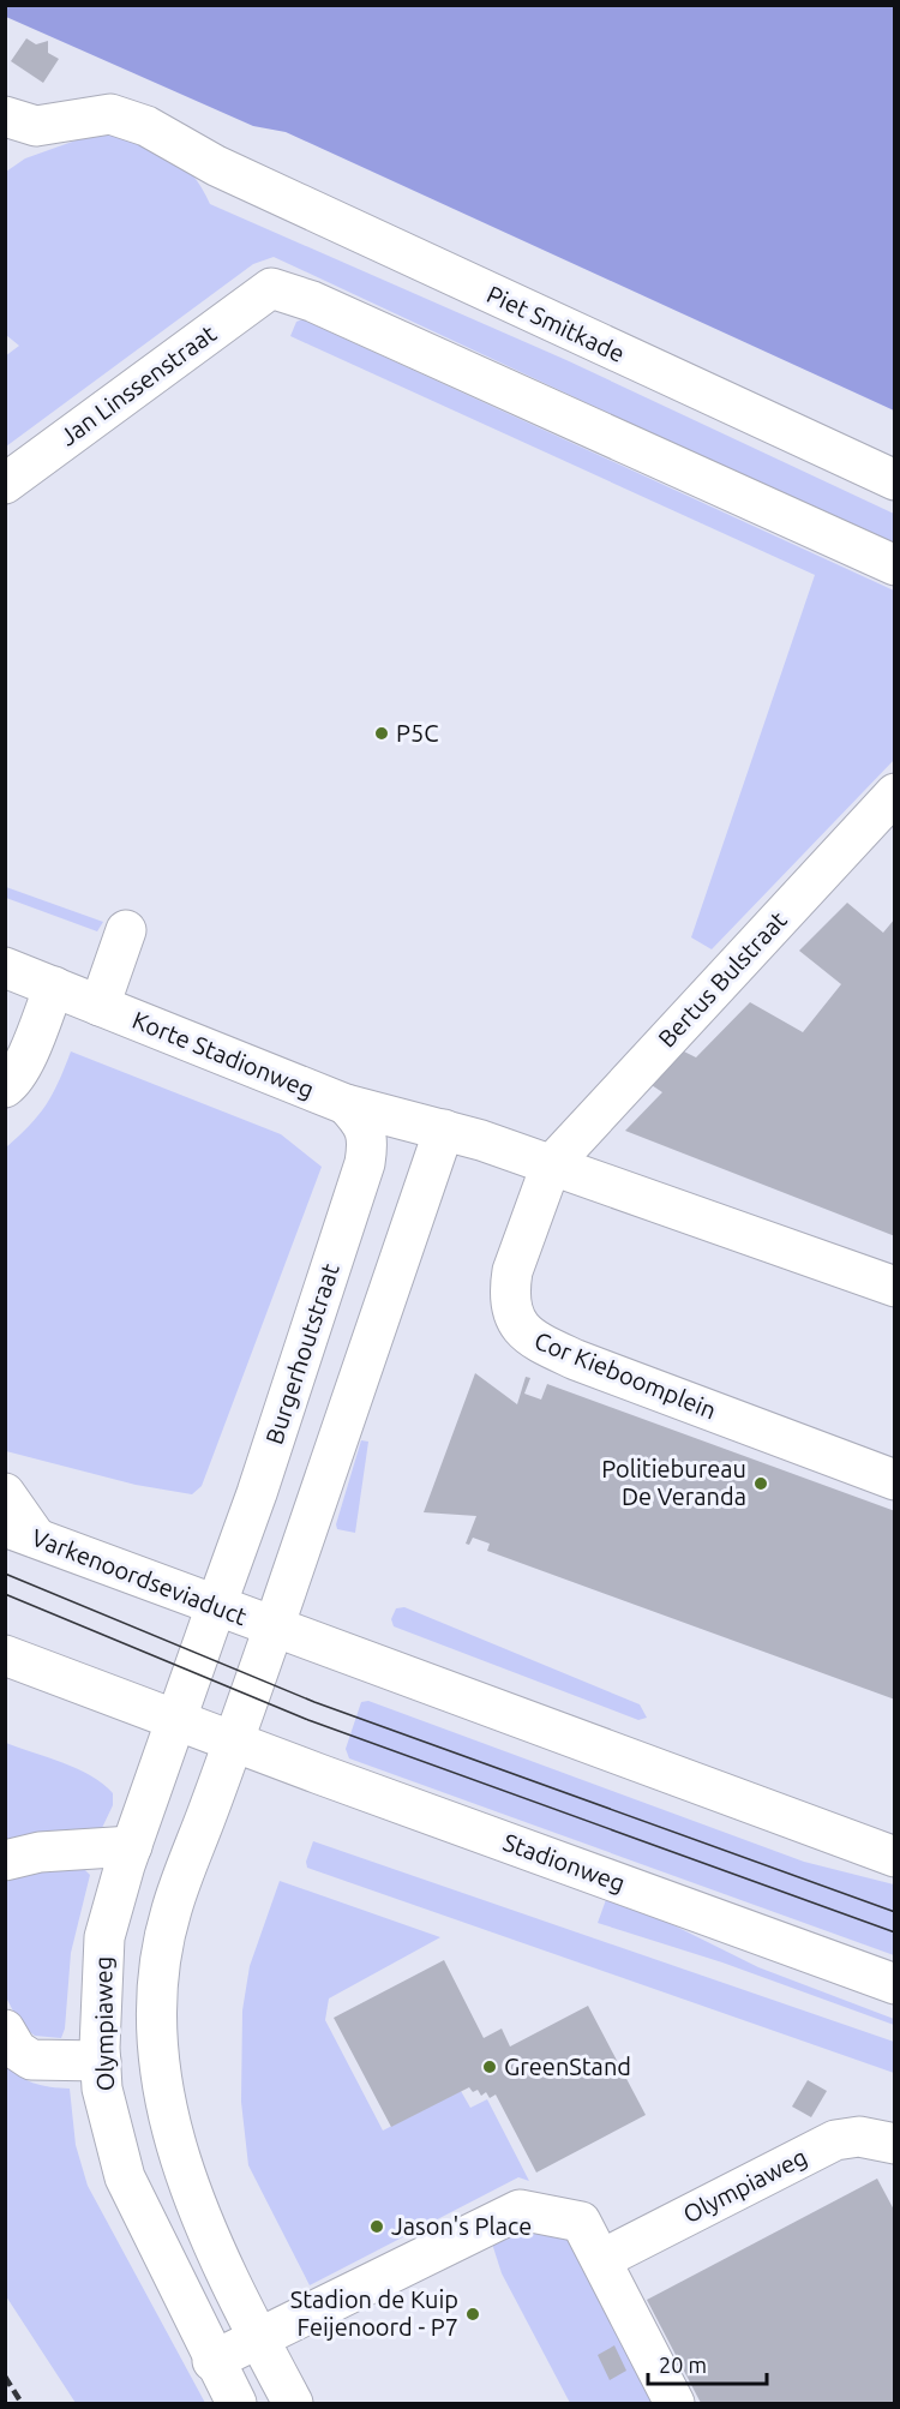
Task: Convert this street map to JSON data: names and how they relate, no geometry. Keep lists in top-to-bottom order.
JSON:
{
  "streets": {
    "street": [
      "Piet Smitkade",
      "Jan Linssenstraat",
      "Bertus Bulstraat",
      "Korte Stadionweg",
      "Burgerhoutstraat",
      "Cor Kieboomplein",
      "Varkenoordseviaduct",
      "Stadionweg",
      "Olympiaweg"
    ]
  },
  "crossings": [
    ["Bertus Bulstraat", "Cor Kieboomplein"],
    ["Korte Stadionweg", "Burgerhoutstraat"],
    ["Burgerhoutstraat", "Varkenoordseviaduct"],
    ["Burgerhoutstraat", "Olympiaweg"]
  ],
  "places": [
    "P5C",
    "Politiebureau De Veranda",
    "GreenStand",
    "Jason's Place",
    "Stadion de Kuip Feijenoord - P7"
  ],
  "scale_bar": "20 m"
}
